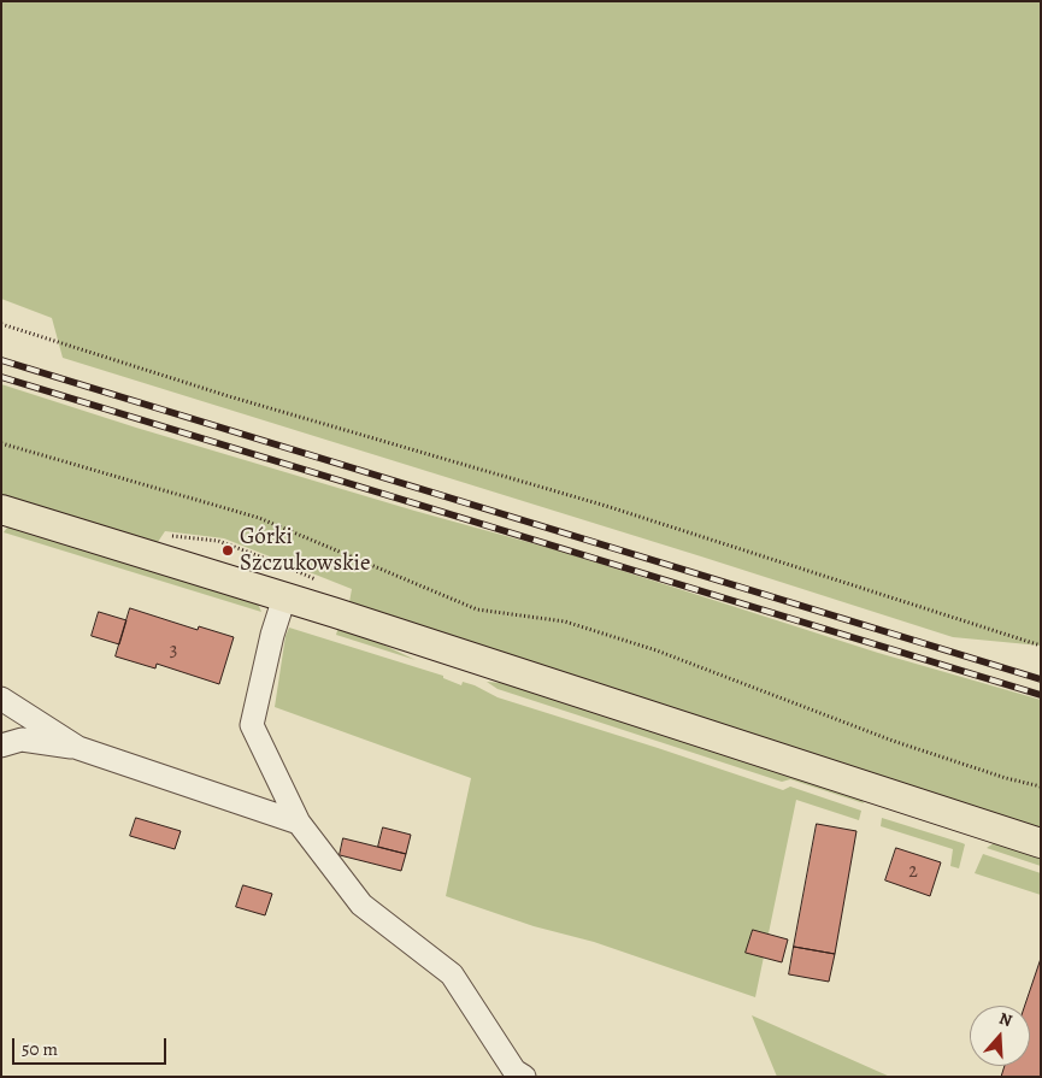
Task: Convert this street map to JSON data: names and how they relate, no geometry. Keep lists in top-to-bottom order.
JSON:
{
  "places": ["Górki Szczukowskie"],
  "house_numbers": ["3", "2"],
  "scale_bar": "50 m",
  "north": "top"
}
